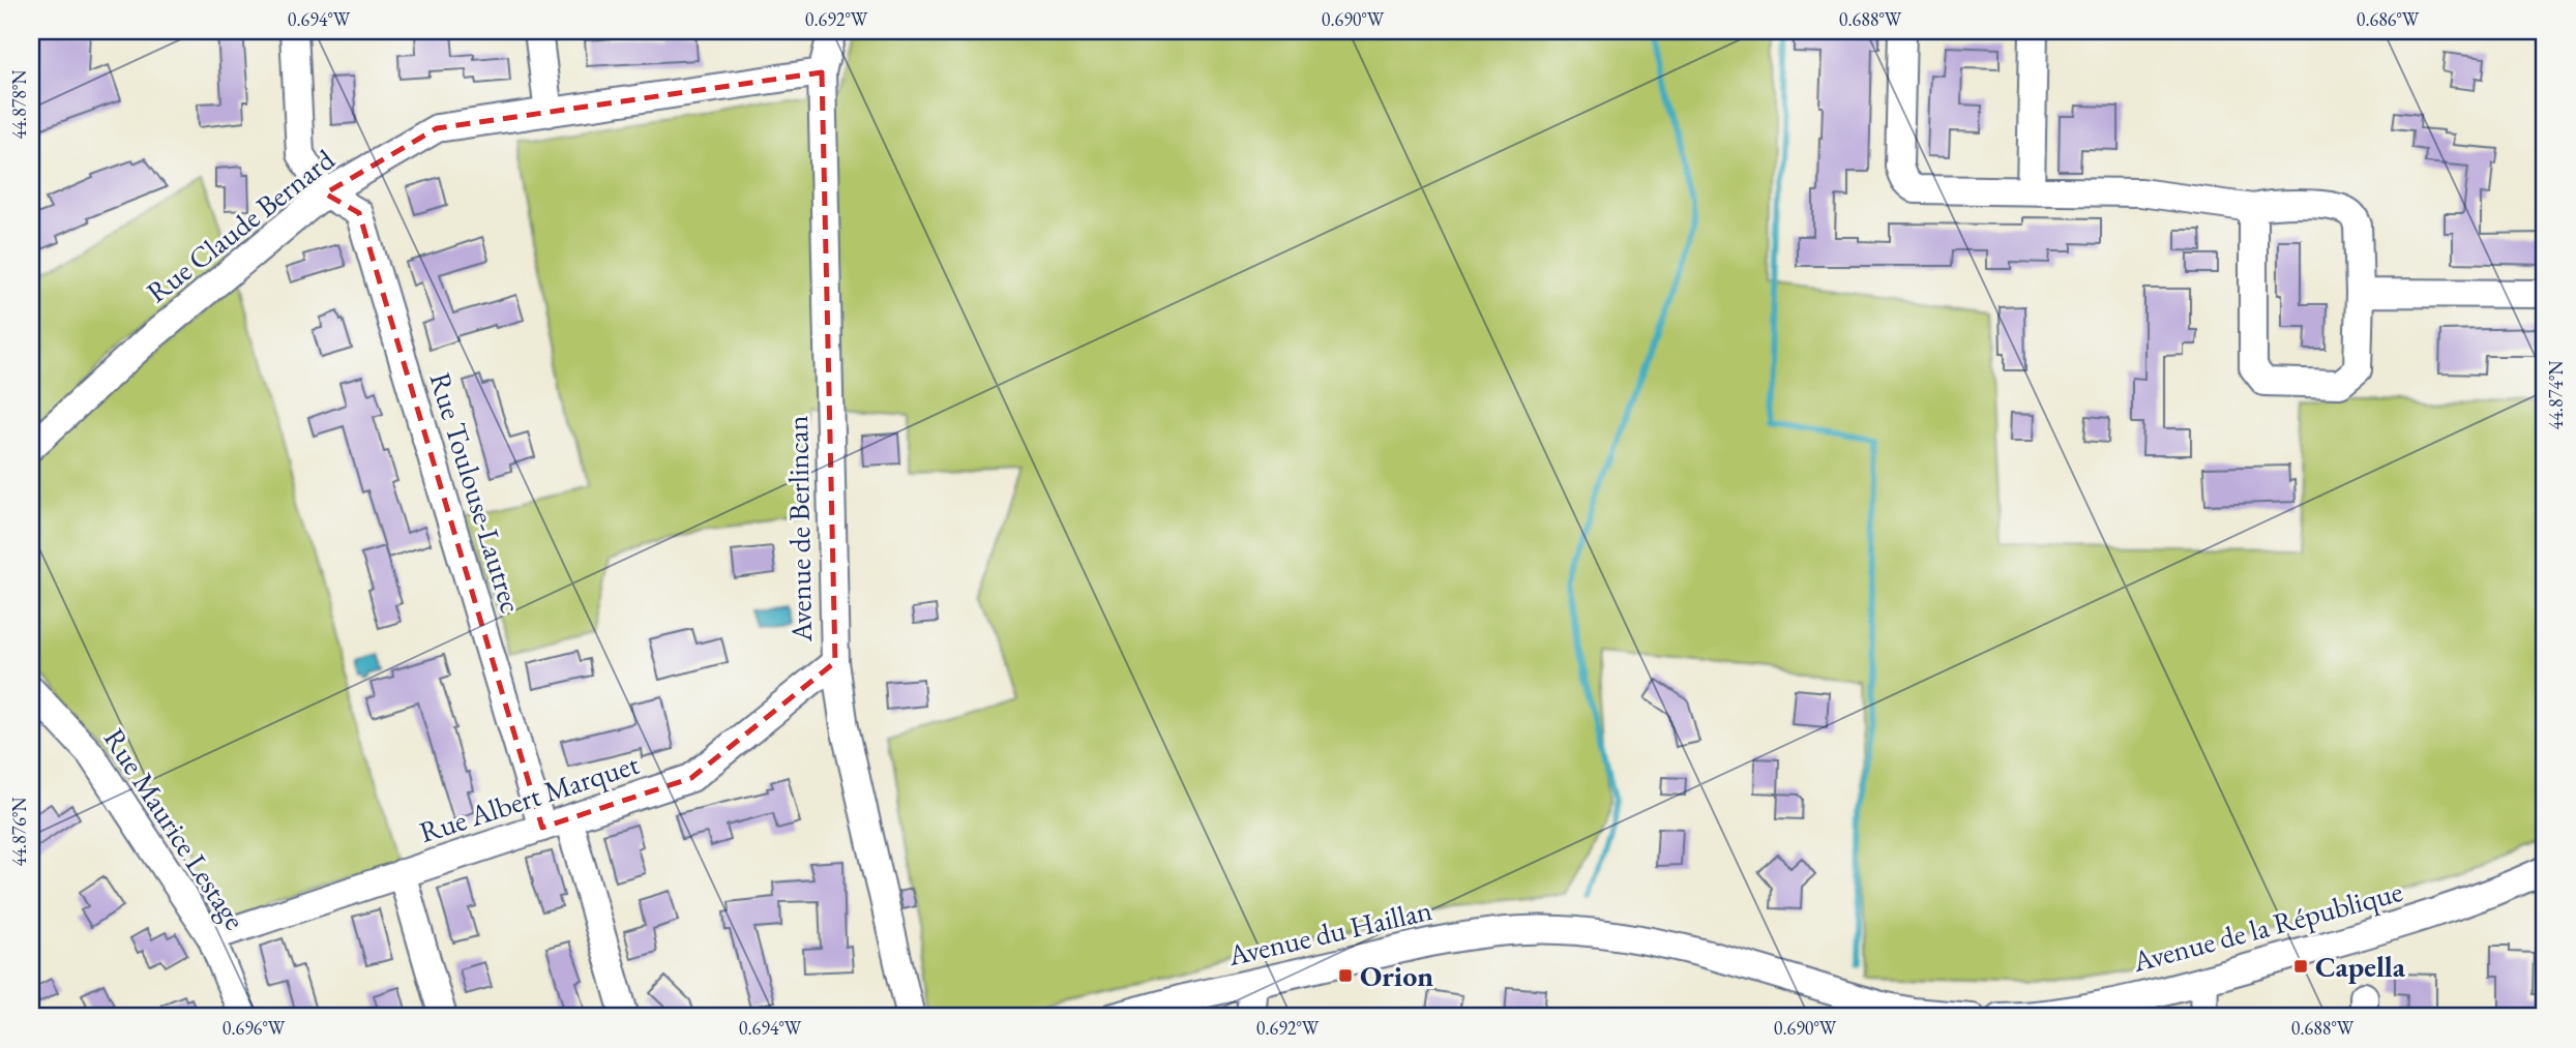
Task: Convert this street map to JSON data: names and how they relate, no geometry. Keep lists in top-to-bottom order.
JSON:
{
  "streets": {
    "street": [
      "Rue Claude Bernard",
      "Rue Toulouse-Lautrec",
      "Avenue de Berlincan",
      "Rue Albert Marquet",
      "Rue Maurice Lestage",
      "Avenue de la République",
      "Avenue du Haillan"
    ]
  },
  "crossings": [
    ["Rue Claude Bernard", "Rue Toulouse-Lautrec"],
    ["Rue Claude Bernard", "Avenue de Berlincan"],
    ["Rue Toulouse-Lautrec", "Rue Albert Marquet"],
    ["Avenue de Berlincan", "Rue Albert Marquet"],
    ["Rue Albert Marquet", "Rue Maurice Lestage"]
  ],
  "places": {
    "transit": ["Capella", "Orion"]
  },
  "coordinates": [
    "0.694°W",
    "0.692°W",
    "0.690°W",
    "0.688°W",
    "0.686°W",
    "44.878°N",
    "44.874°N",
    "44.876°N",
    "0.696°W"
  ]
}
